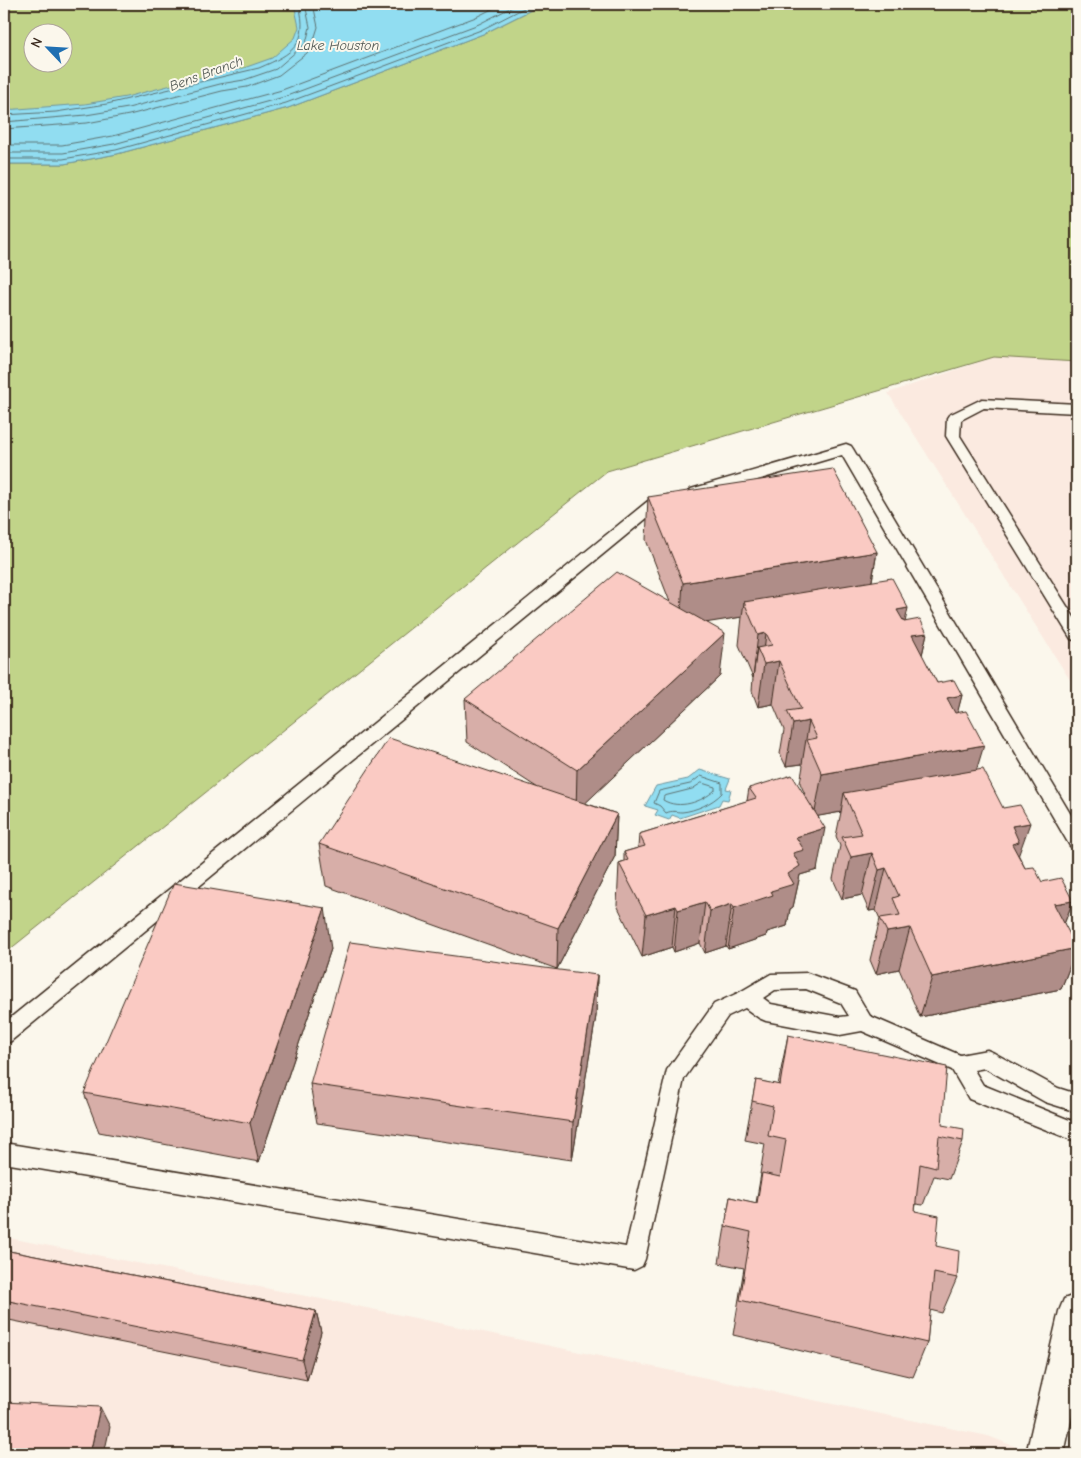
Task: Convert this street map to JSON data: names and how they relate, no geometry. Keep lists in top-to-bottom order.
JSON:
{
  "water": ["Lake Houston", "Bens Branch"],
  "north": "top left"
}
